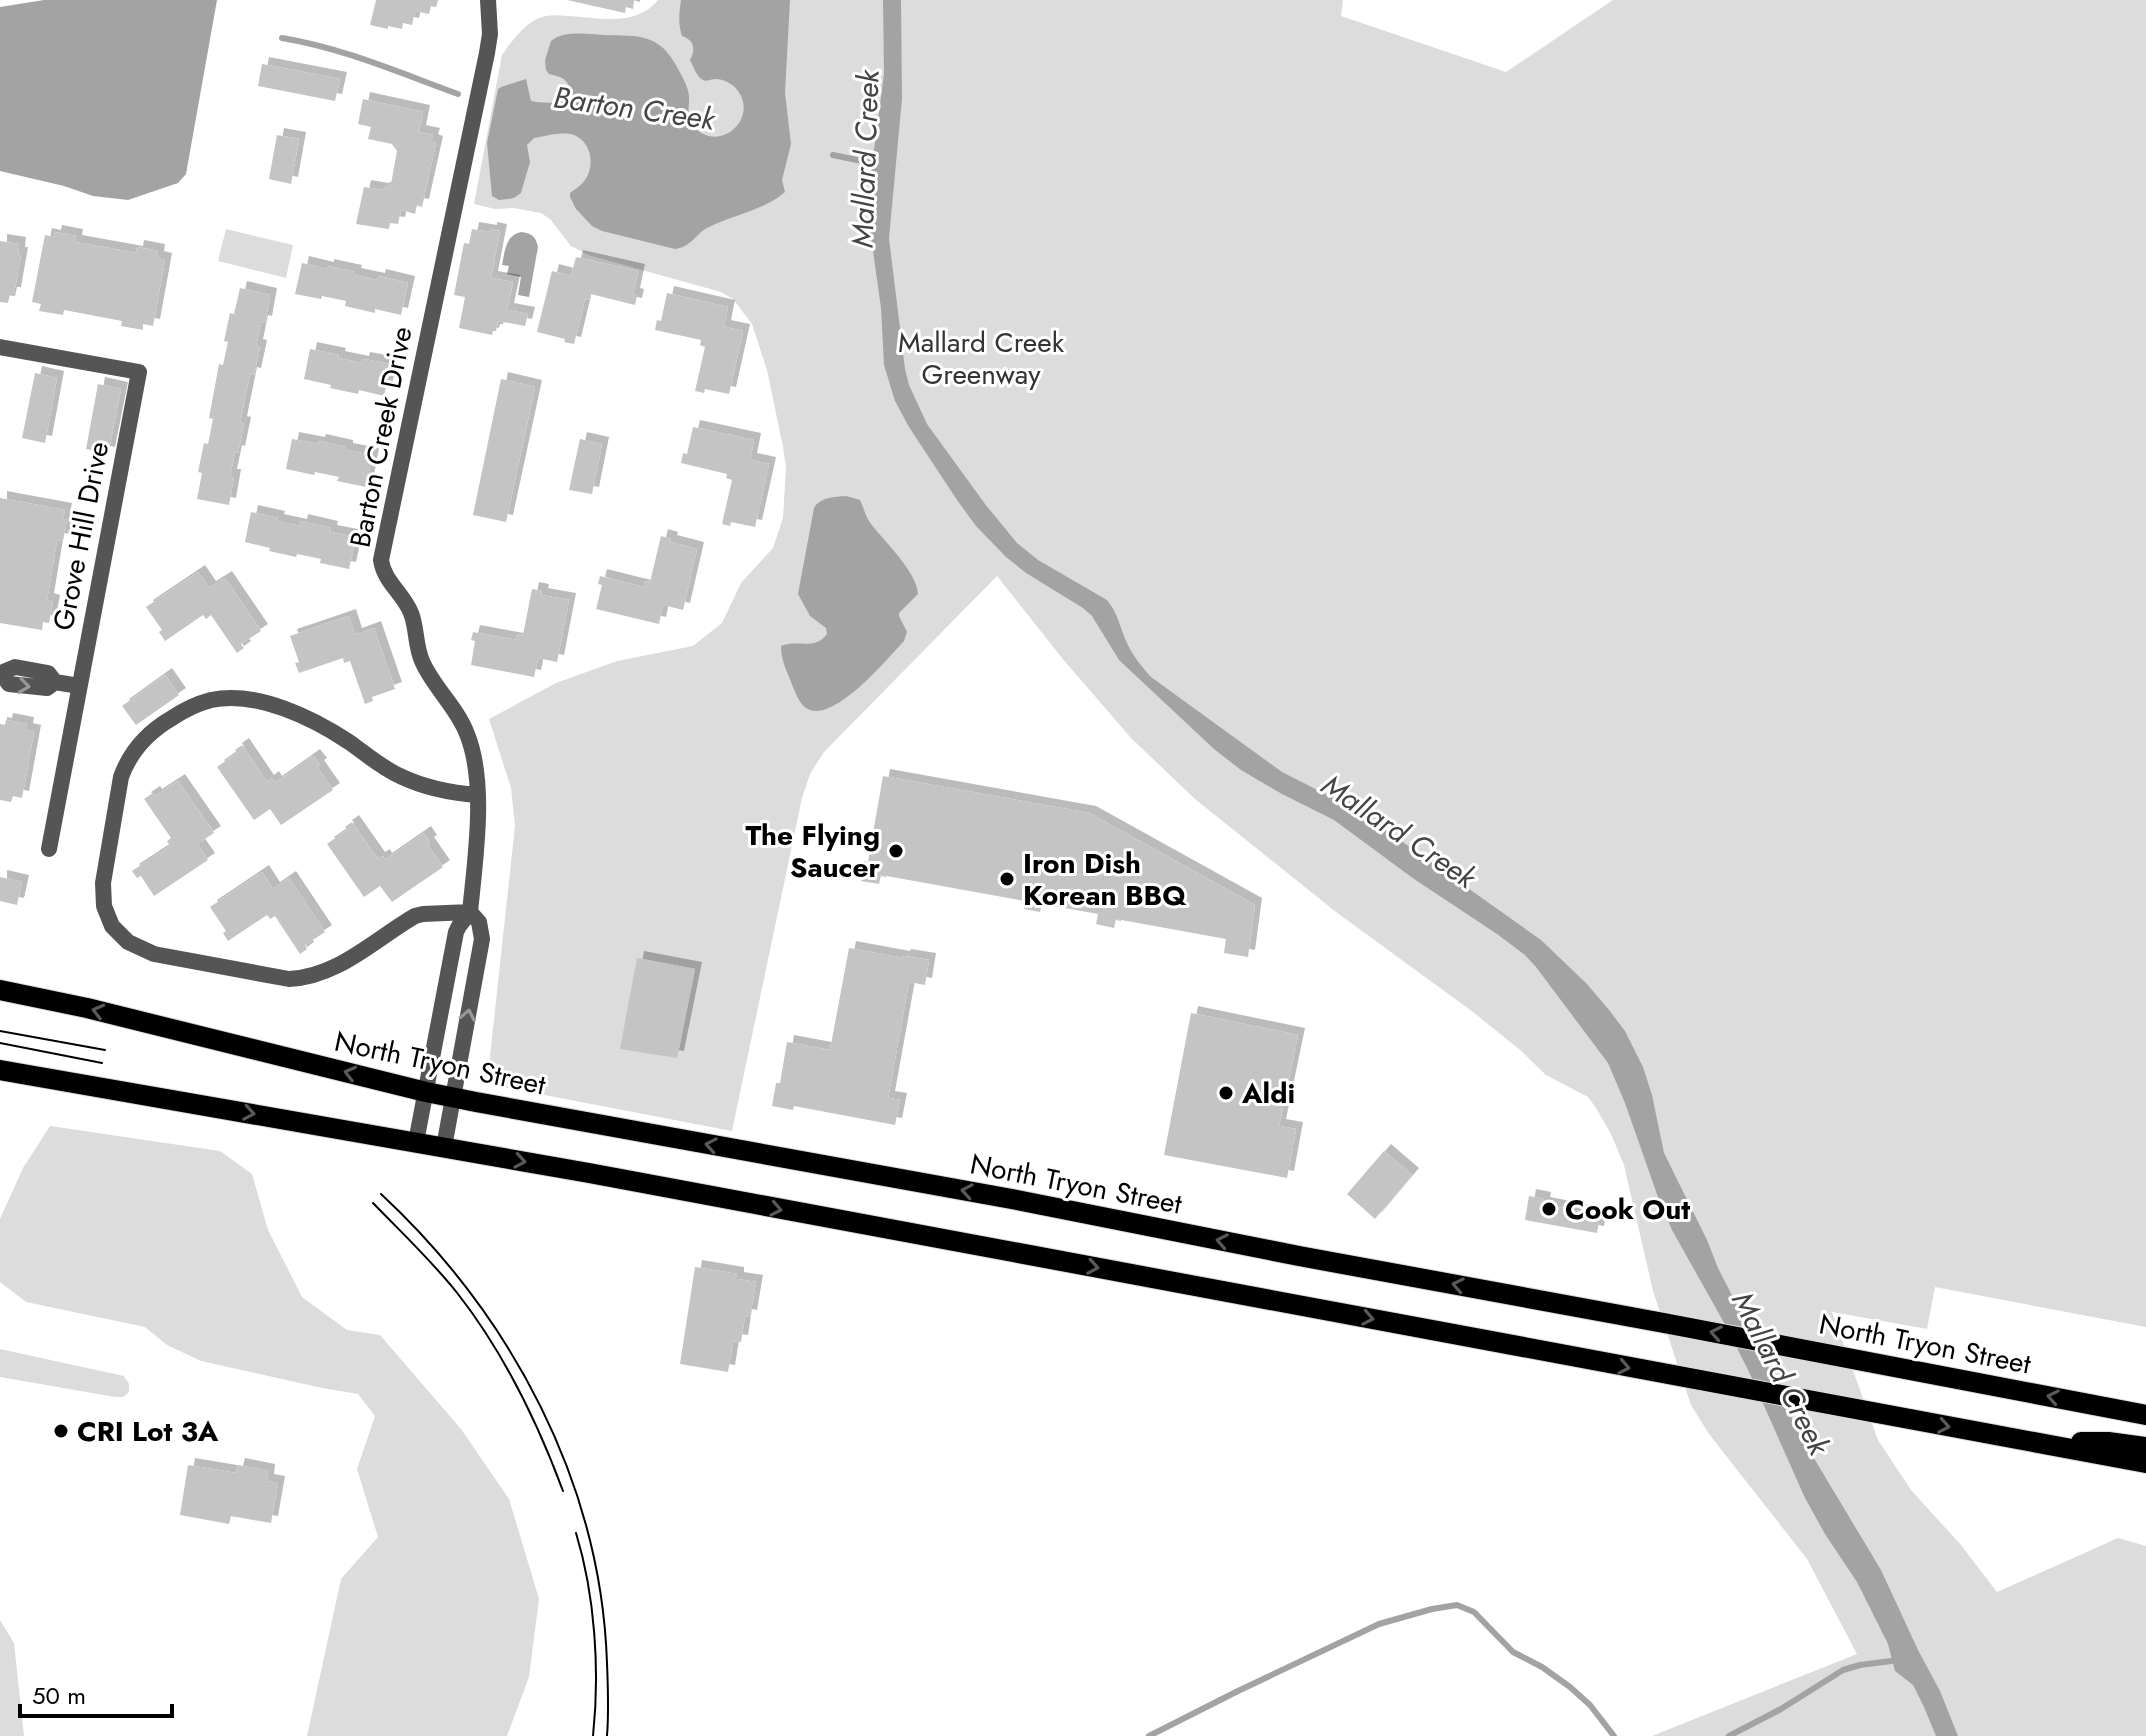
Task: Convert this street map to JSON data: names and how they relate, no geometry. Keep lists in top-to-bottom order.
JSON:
{
  "streets": {
    "main road": ["North Tryon Street"],
    "street": ["Barton Creek Drive", "Grove Hill Drive"]
  },
  "crossings": [
    ["Barton Creek Drive", "North Tryon Street"]
  ],
  "water": ["Barton Creek", "Mallard Creek"],
  "parks": ["Mallard Creek Greenway"],
  "places": [
    "The Flying Saucer",
    "Iron Dish Korean BBQ",
    "Aldi",
    "Cook Out",
    "CRI Lot 3A"
  ],
  "scale_bar": "50 m"
}
